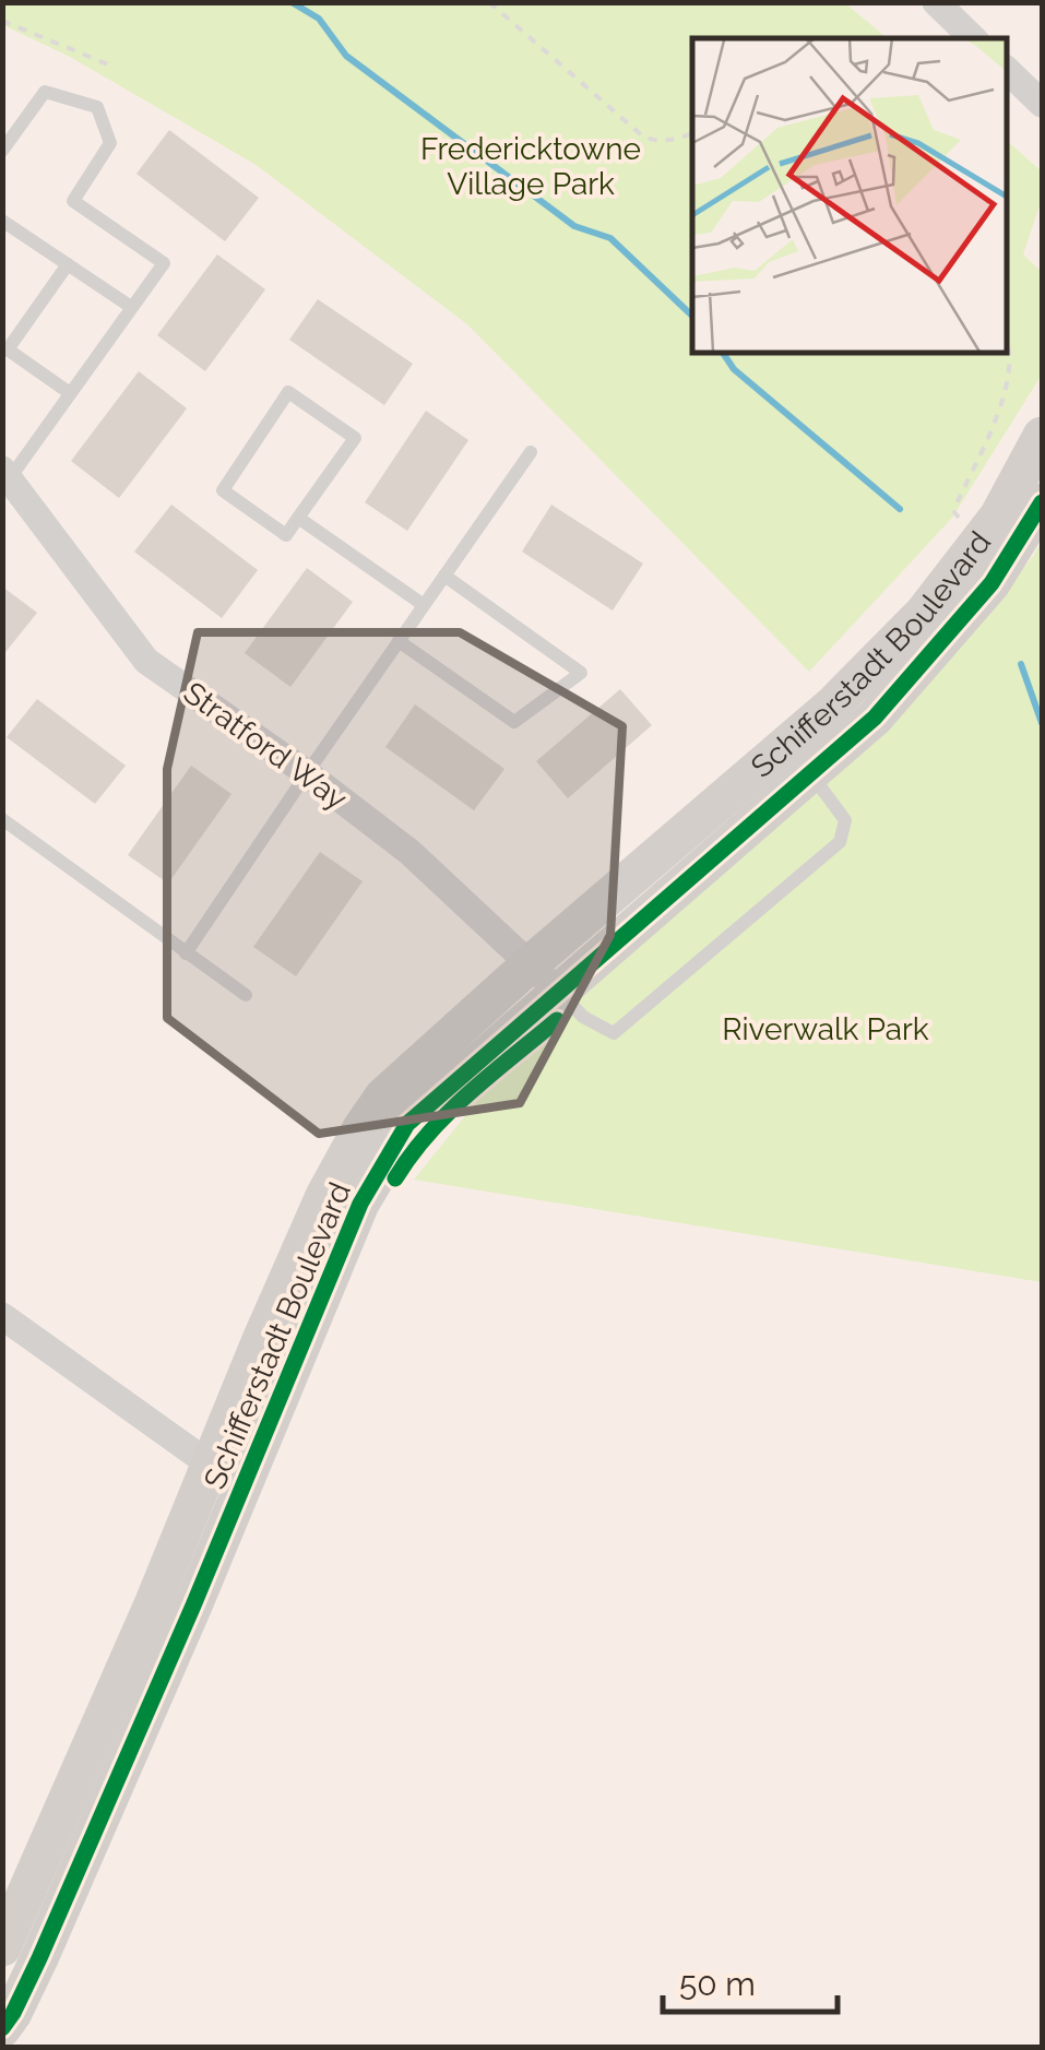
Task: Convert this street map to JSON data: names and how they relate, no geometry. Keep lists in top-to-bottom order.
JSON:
{
  "streets": {
    "main road": ["Schifferstadt Boulevard"],
    "street": ["Stratford Way"]
  },
  "crossings": [
    ["Schifferstadt Boulevard", "Stratford Way"]
  ],
  "parks": ["Fredericktowne Village Park", "Riverwalk Park"],
  "scale_bar": "50 m"
}
